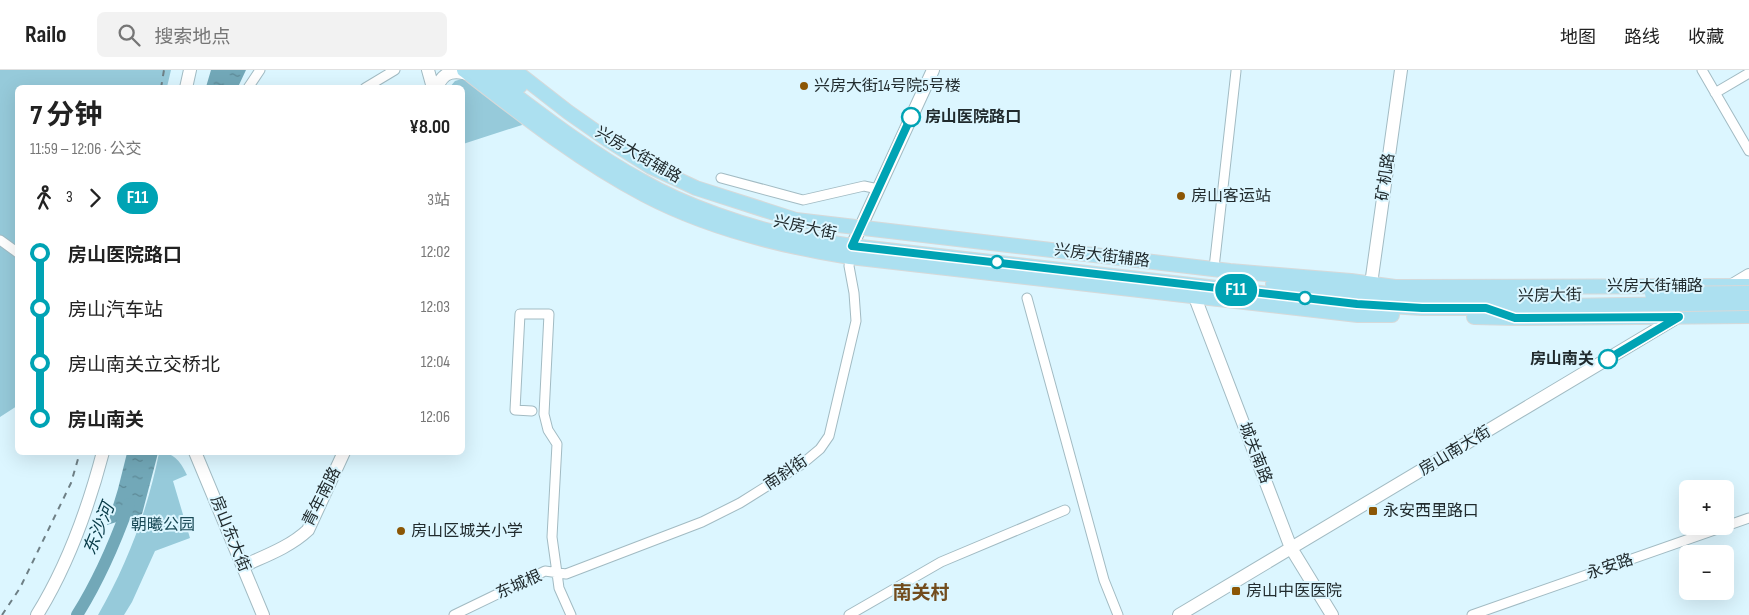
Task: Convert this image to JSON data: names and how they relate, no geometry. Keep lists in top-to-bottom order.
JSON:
{
  "streets": {
    "main road": [
      "兴房大街辅路",
      "矿机路",
      "兴房大街",
      "房山南大街",
      "城关南路",
      "青年南路",
      "房山东大街"
    ],
    "street": ["南斜街", "永安路", "东城根"]
  },
  "crossings": [
    ["兴房大街辅路", "矿机路"],
    ["兴房大街辅路", "兴房大街"],
    ["兴房大街辅路", "房山南大街"],
    ["兴房大街辅路", "南斜街"],
    ["兴房大街", "房山南大街"],
    ["兴房大街", "城关南路"],
    ["兴房大街", "南斜街"],
    ["房山南大街", "城关南路"],
    ["南斜街", "东城根"],
    ["青年南路", "房山东大街"]
  ],
  "districts": ["南关村"],
  "water": ["东沙河"],
  "parks": ["朝曦公园"],
  "places": {
    "other": [
      "兴房大街14号院5号楼",
      "房山医院路口",
      "房山客运站",
      "房山南关",
      "房山区城关小学"
    ],
    "transit": ["永安西里路口", "房山中医医院"]
  },
  "lines": ["bus line F11"],
  "page": {
    "header": "Railo",
    "search": "搜索地点",
    "nav": ["地图", "路线", "收藏"],
    "on_map": "F11",
    "heading": ["7 分钟", "11:59 – 12:06 · 公交", "¥8.00"],
    "legs": ["3", "F11", "3站"],
    "list": [
      {
        "name": "房山医院路口",
        "value": "12:02"
      },
      {
        "name": "房山汽车站",
        "value": "12:03"
      },
      {
        "name": "房山南关立交桥北",
        "value": "12:04"
      },
      {
        "name": "房山南关",
        "value": "12:06"
      }
    ],
    "map_buttons": ["+", "−"]
  }
}
